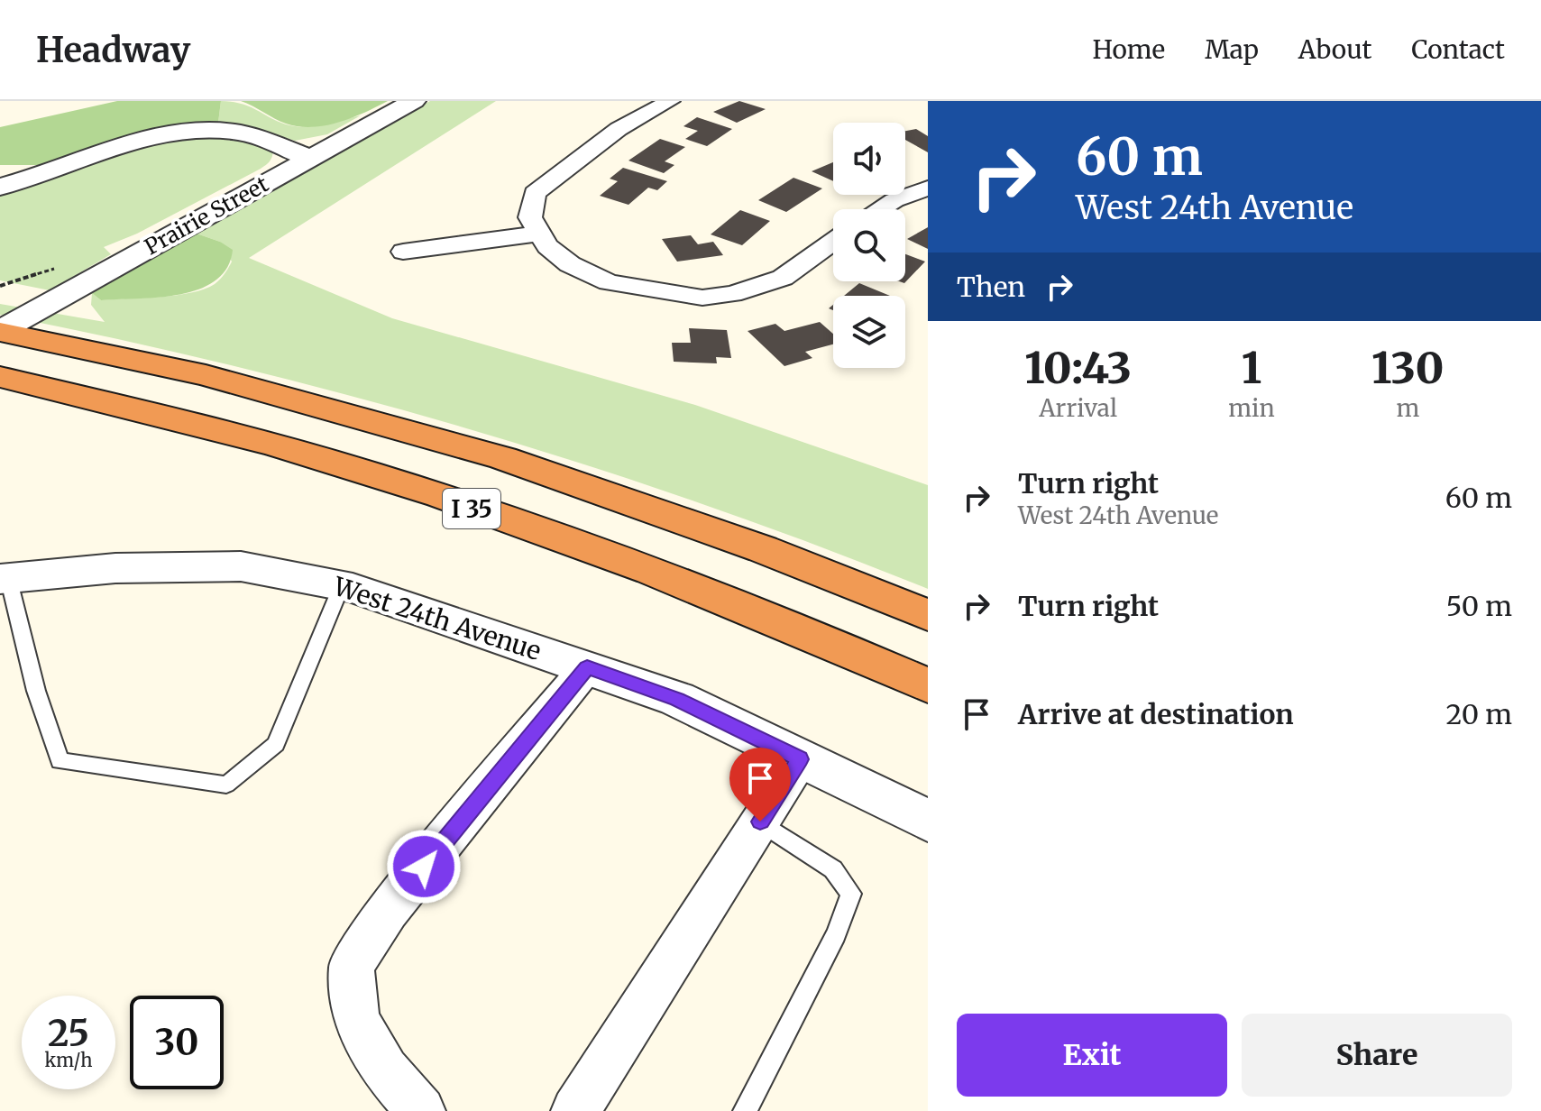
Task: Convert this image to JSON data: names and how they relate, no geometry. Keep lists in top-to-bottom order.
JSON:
{
  "streets": {
    "highway": ["I 35"],
    "street": ["Prairie Street", "West 24th Avenue"]
  },
  "crossings": [
    ["Prairie Street", "I 35"]
  ],
  "page": {
    "header": "Headway",
    "nav": [
      "Home",
      "Map",
      "About",
      "Contact"
    ],
    "turn": ["60 m", "West 24th Avenue"],
    "then": "Then",
    "eta": [
      "10:43",
      "Arrival",
      "1",
      "min",
      "130",
      "m"
    ],
    "list": [
      {
        "name": "Turn right",
        "note": "West 24th Avenue",
        "value": "60 m"
      },
      {
        "name": "Turn right",
        "value": "50 m"
      },
      {
        "name": "Arrive at destination",
        "value": "20 m"
      }
    ],
    "speed": "25 km/h",
    "limit": "30",
    "buttons": ["Exit", "Share"]
  }
}
